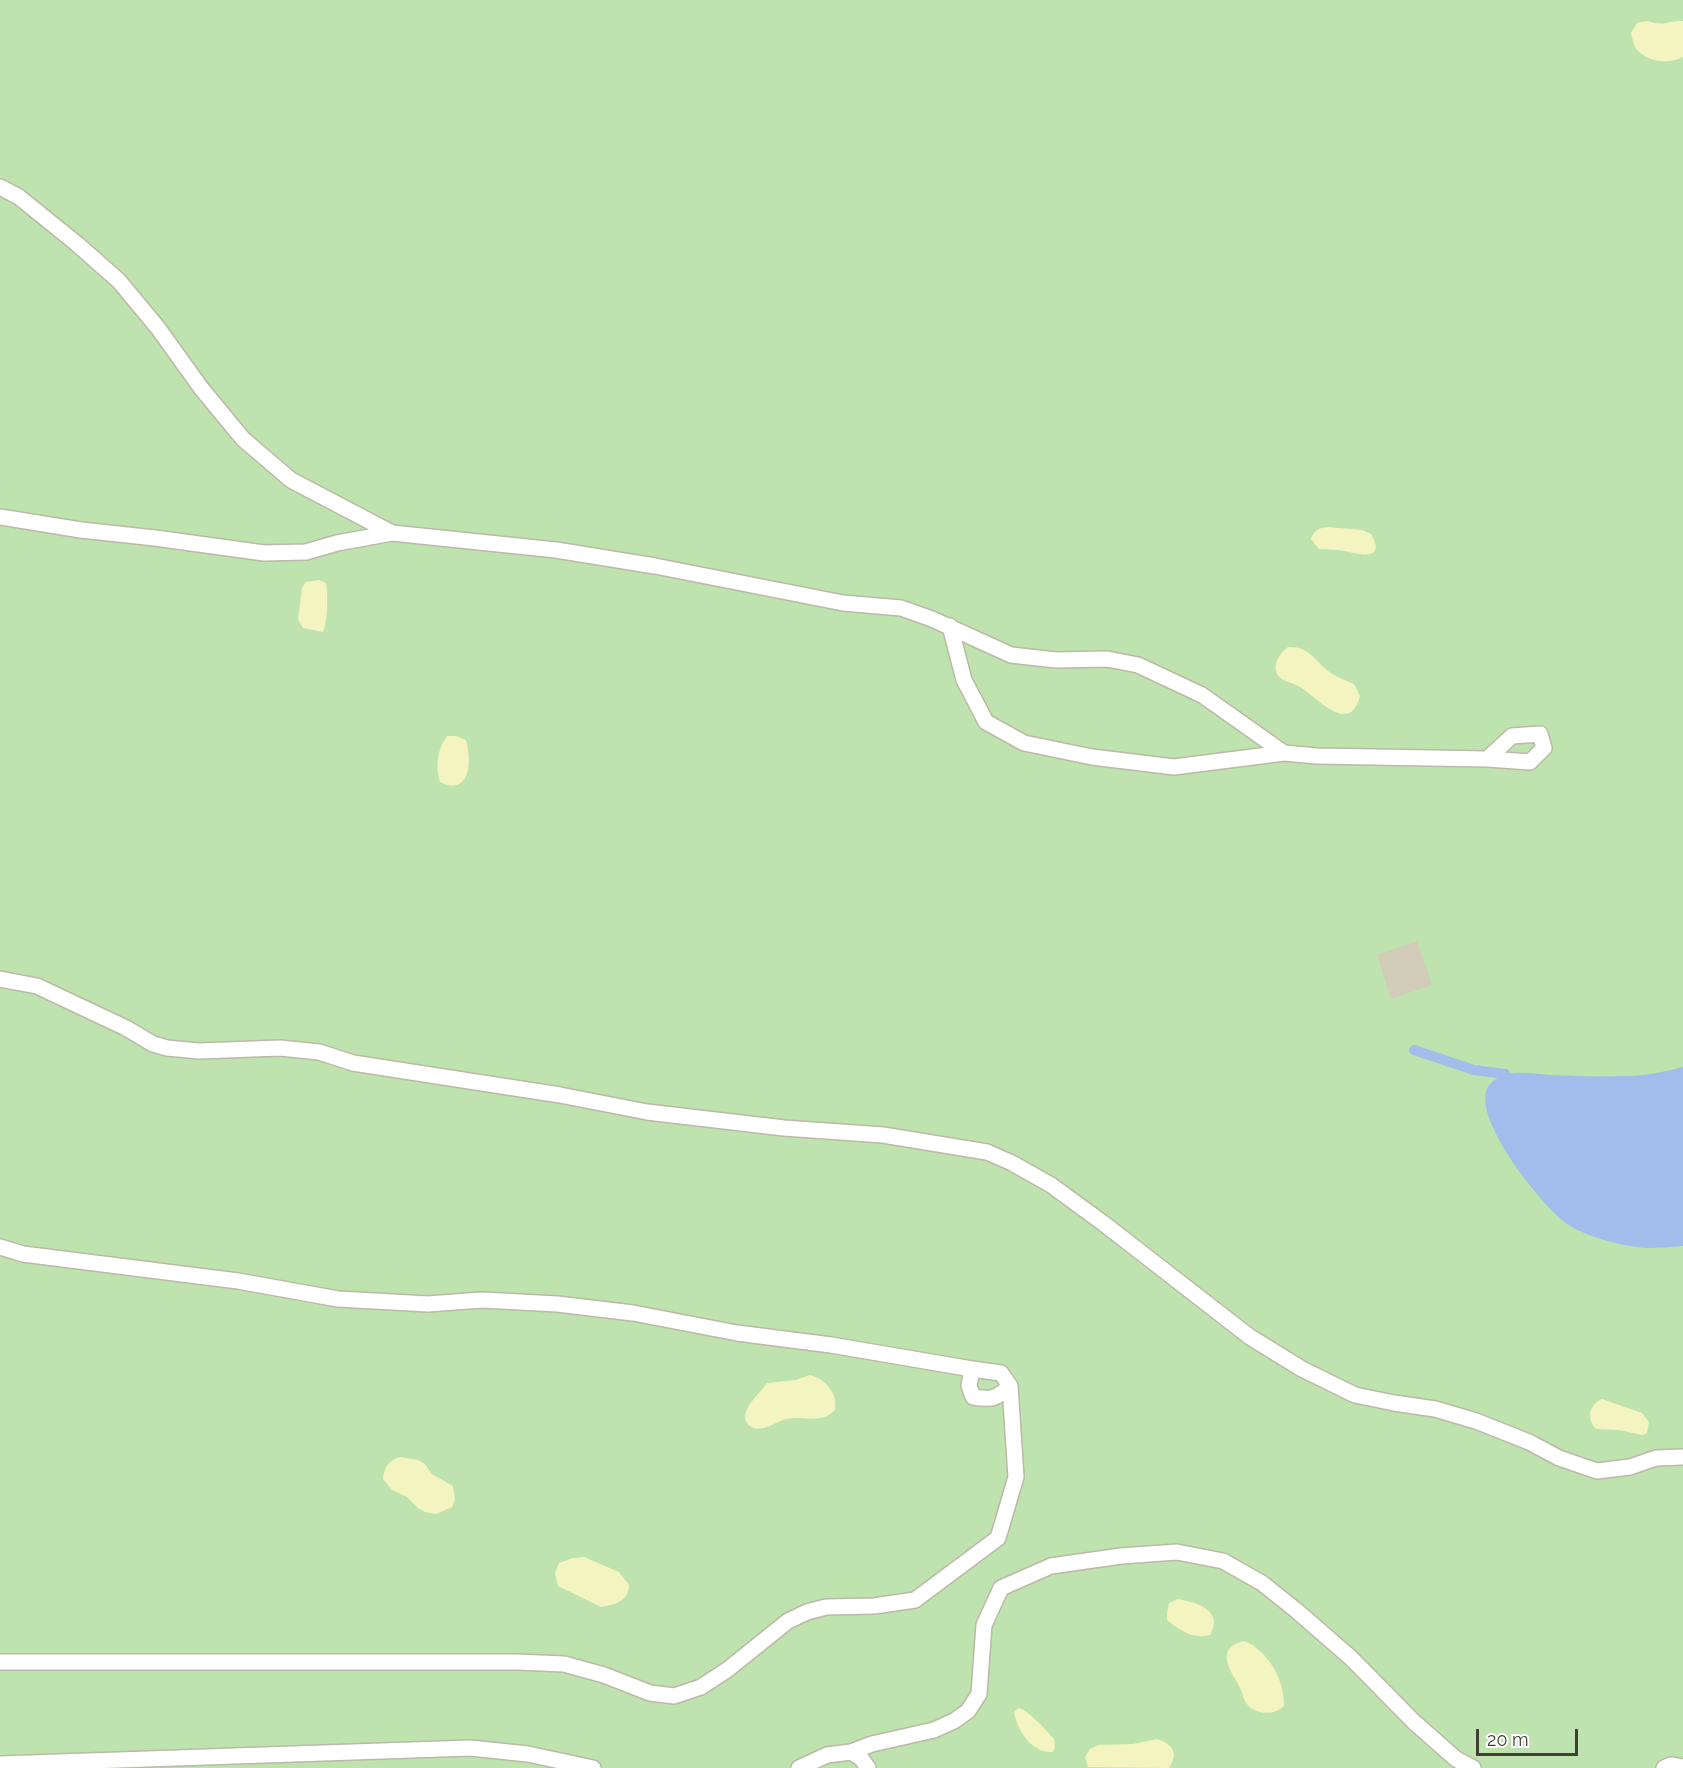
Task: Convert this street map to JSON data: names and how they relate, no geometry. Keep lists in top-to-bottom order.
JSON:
{
  "scale_bar": "20 m"
}
